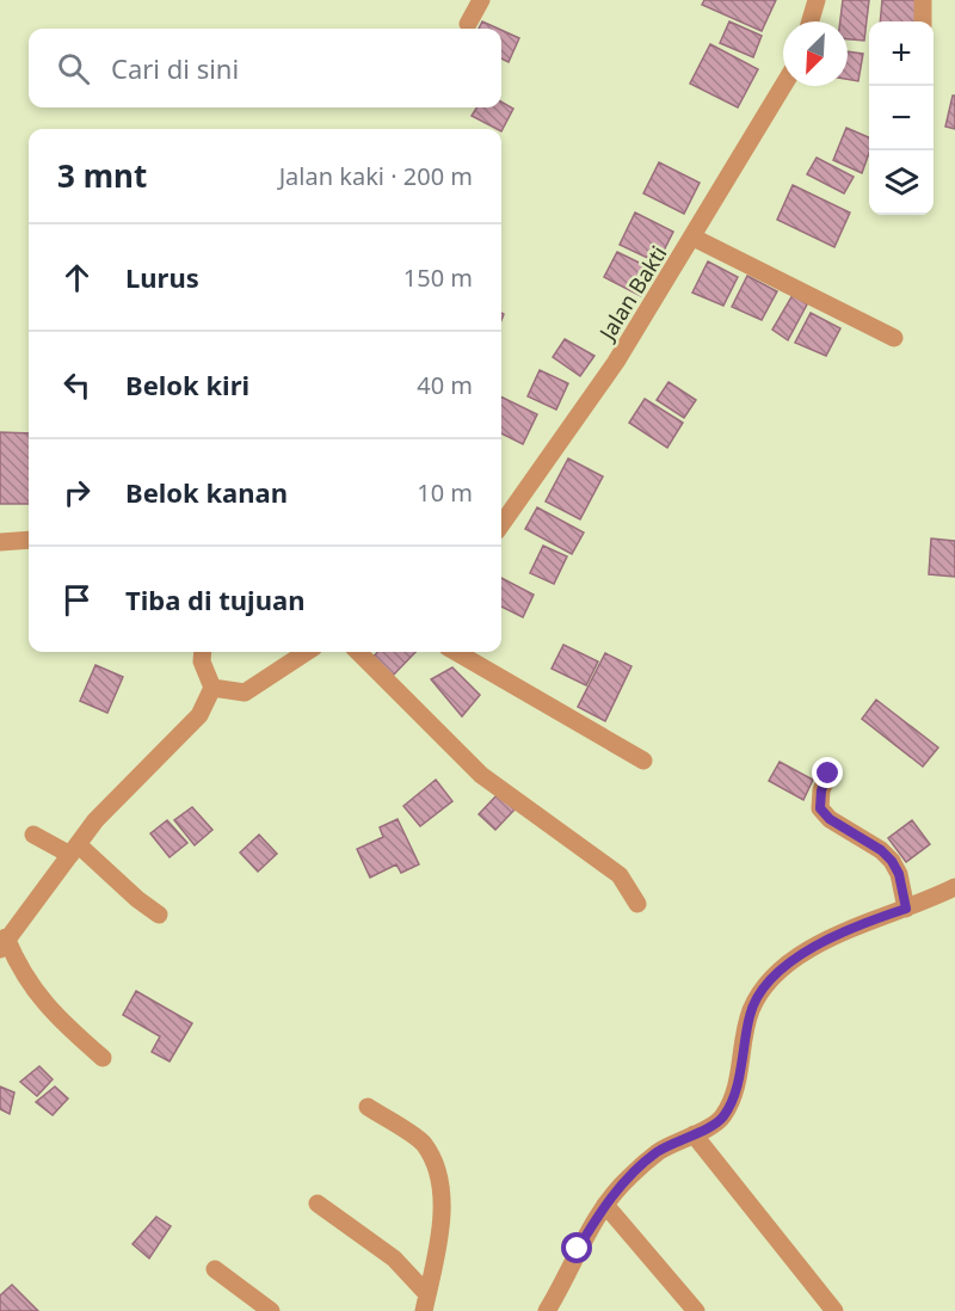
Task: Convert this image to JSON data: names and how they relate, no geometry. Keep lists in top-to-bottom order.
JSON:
{
  "streets": {
    "street": ["Jalan Bakti"]
  },
  "north": "bottom left",
  "page": {
    "map_buttons": ["+", "−"],
    "search": "Cari di sini",
    "heading": ["3 mnt", "Jalan kaki · 200 m"],
    "list": [
      ["Lurus", "150 m"],
      ["Belok kiri", "40 m"],
      ["Belok kanan", "10 m"],
      "Tiba di tujuan"
    ]
  }
}
